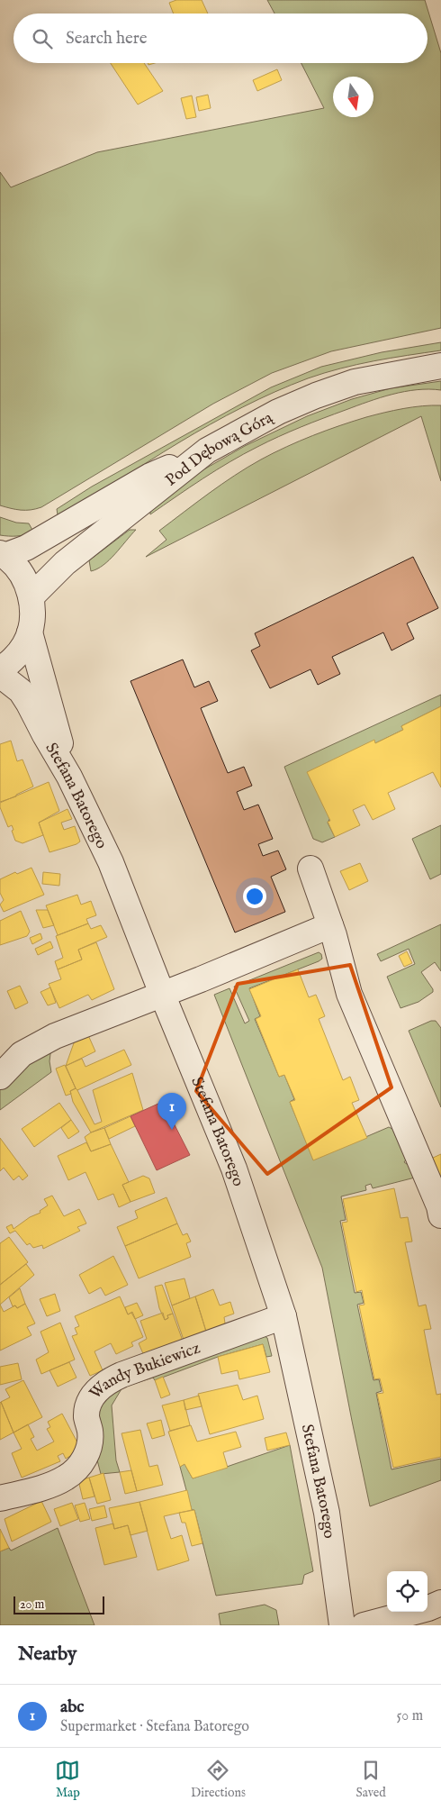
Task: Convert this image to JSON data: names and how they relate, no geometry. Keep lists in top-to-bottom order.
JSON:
{
  "streets": {
    "street": ["Pod Dębową Górą", "Stefana Batorego", "Wandy Bukiewicz"]
  },
  "crossings": [
    ["Stefana Batorego", "Wandy Bukiewicz"]
  ],
  "scale_bar": "20 m",
  "north": "bottom",
  "page": {
    "search": "Search here",
    "pins": "1",
    "scale": "20 m",
    "heading": "Nearby",
    "list": [
      {
        "mark": "1",
        "name": "abc",
        "note": "Supermarket · Stefana Batorego",
        "value": "50 m"
      }
    ],
    "nav": ["Map", "Directions", "Saved"]
  }
}
